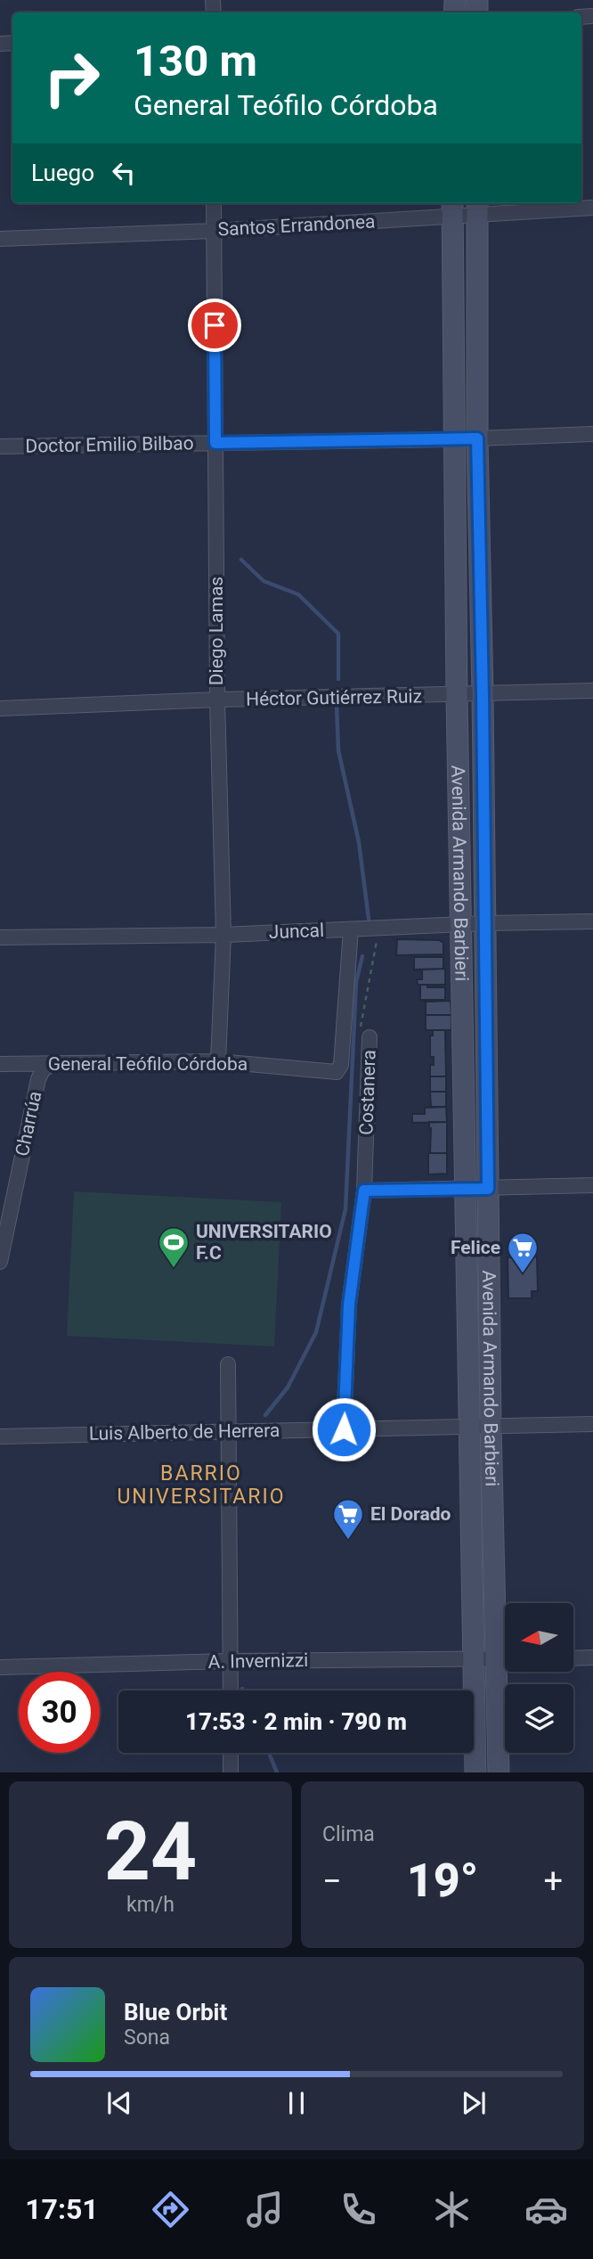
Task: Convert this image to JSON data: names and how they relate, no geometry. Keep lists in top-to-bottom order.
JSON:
{
  "streets": {
    "street": [
      "Santos Errandonea",
      "Doctor Emilio Bilbao",
      "Diego Lamas",
      "Héctor Gutiérrez Ruiz",
      "Avenida Armando Barbieri",
      "Juncal",
      "General Teófilo Córdoba",
      "Costanera",
      "Charrúa",
      "Luis Alberto de Herrera",
      "A. Invernizzi"
    ]
  },
  "crossings": [
    ["Santos Errandonea", "Diego Lamas"],
    ["Santos Errandonea", "Avenida Armando Barbieri"],
    ["Doctor Emilio Bilbao", "Diego Lamas"],
    ["Doctor Emilio Bilbao", "Avenida Armando Barbieri"],
    ["Diego Lamas", "Héctor Gutiérrez Ruiz"],
    ["Diego Lamas", "Juncal"],
    ["Diego Lamas", "General Teófilo Córdoba"],
    ["Héctor Gutiérrez Ruiz", "Avenida Armando Barbieri"],
    ["Avenida Armando Barbieri", "Juncal"],
    ["Avenida Armando Barbieri", "Luis Alberto de Herrera"],
    ["Avenida Armando Barbieri", "A. Invernizzi"],
    ["Juncal", "General Teófilo Córdoba"],
    ["Juncal", "Costanera"],
    ["General Teófilo Córdoba", "Charrúa"],
    ["Costanera", "Luis Alberto de Herrera"]
  ],
  "districts": ["BARRIO UNIVERSITARIO"],
  "places": {
    "sports": ["UNIVERSITARIO F.C"],
    "supermarket": ["Felice", "El Dorado"]
  },
  "north": "left",
  "page": {
    "turn": ["130 m", "General Teófilo Córdoba"],
    "then": "Luego",
    "limit": "30",
    "trip": "17:53 · 2 min · 790 m",
    "tile": [
      ["24", "km/h"],
      "Clima"
    ],
    "heat": ["−", "19°", "+"],
    "song": ["Blue Orbit", "Sona"],
    "tabs": "17:51"
  }
}
